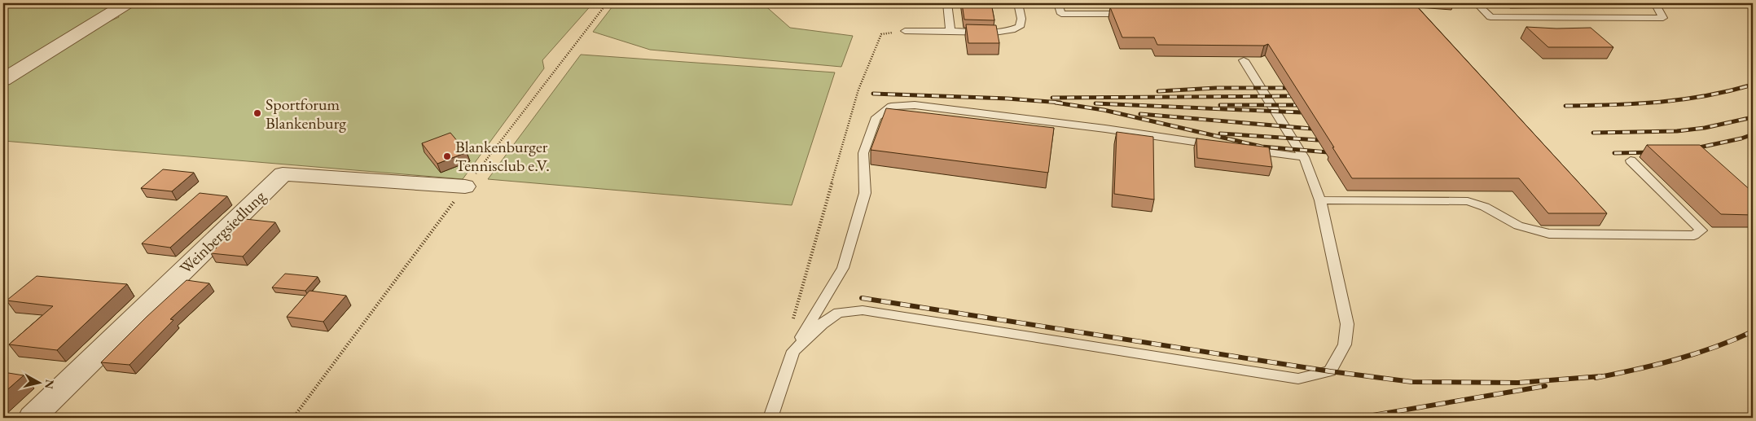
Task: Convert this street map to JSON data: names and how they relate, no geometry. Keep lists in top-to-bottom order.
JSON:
{
  "streets": {
    "street": ["Weinbergsiedlung"]
  },
  "places": ["Sportforum Blankenburg", "Blankenburger Tennisclub e.V."],
  "north": "right"
}
